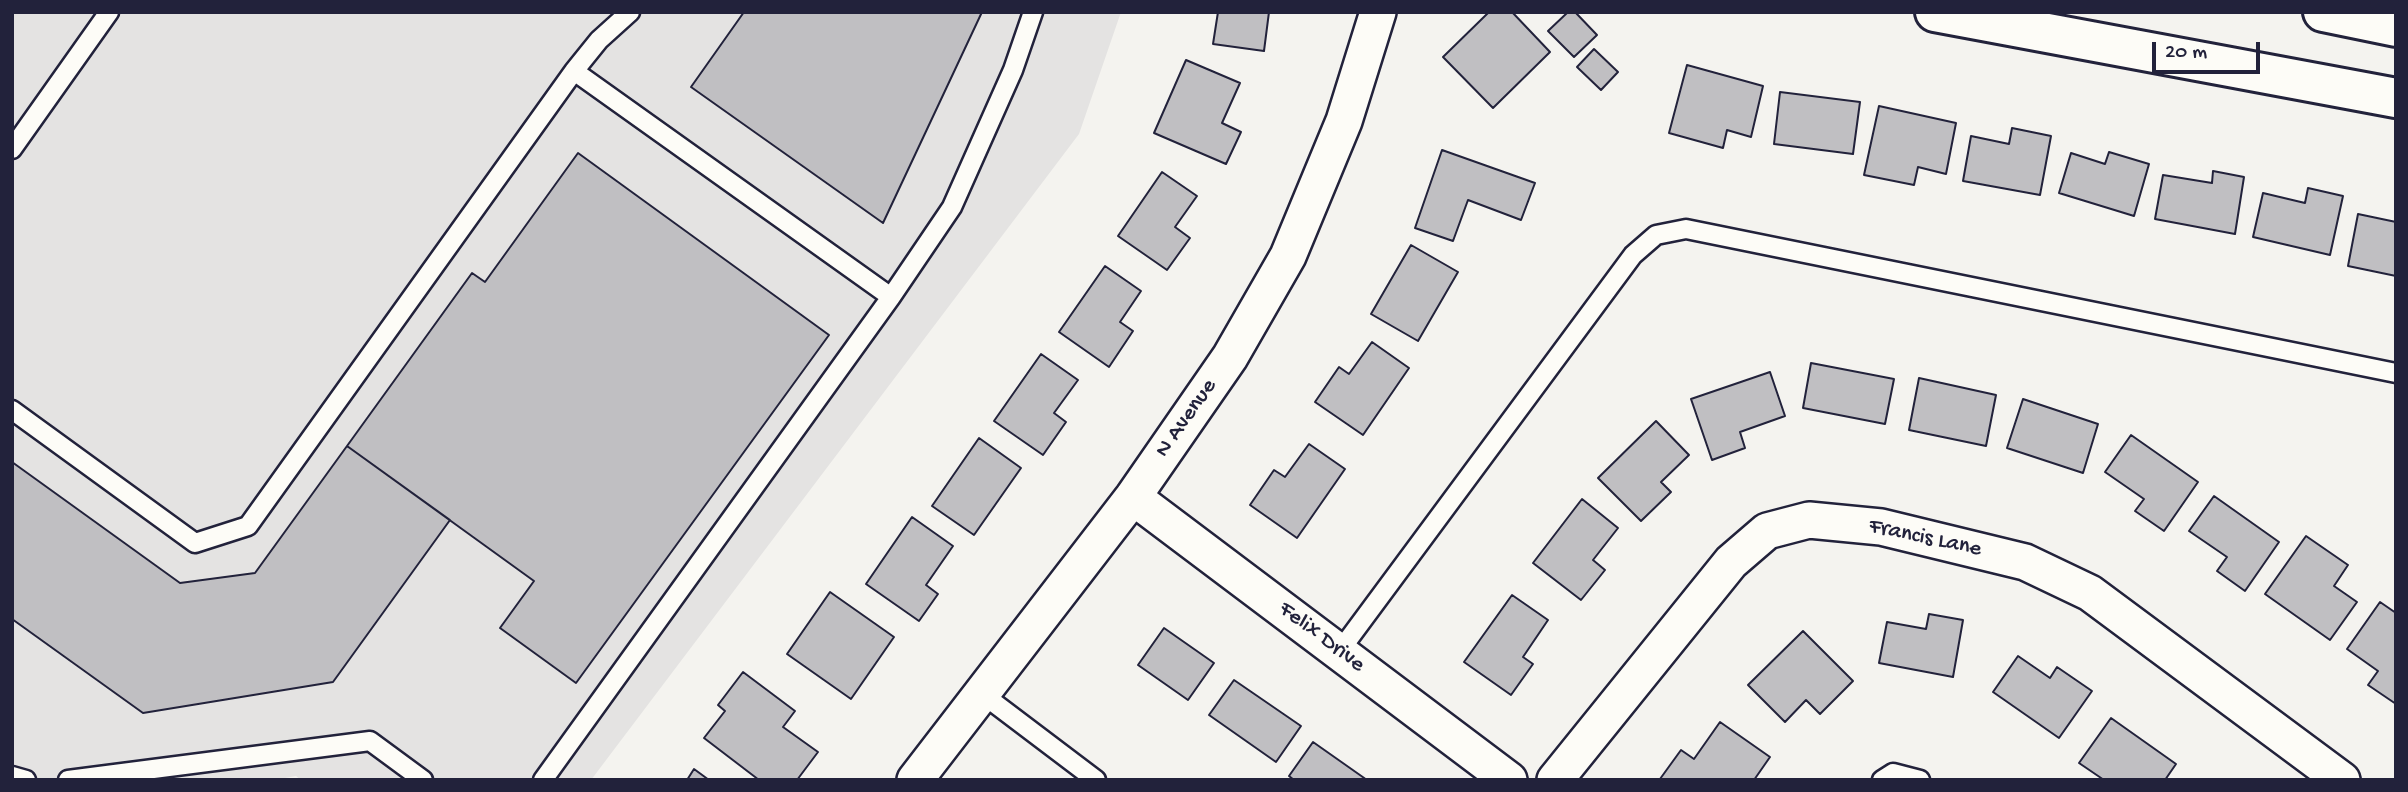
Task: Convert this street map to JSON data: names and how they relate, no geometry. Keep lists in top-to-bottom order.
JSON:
{
  "streets": {
    "street": ["N Avenue", "Francis Lane", "Felix Drive"]
  },
  "crossings": [
    ["N Avenue", "Felix Drive"]
  ],
  "scale_bar": "20 m"
}
